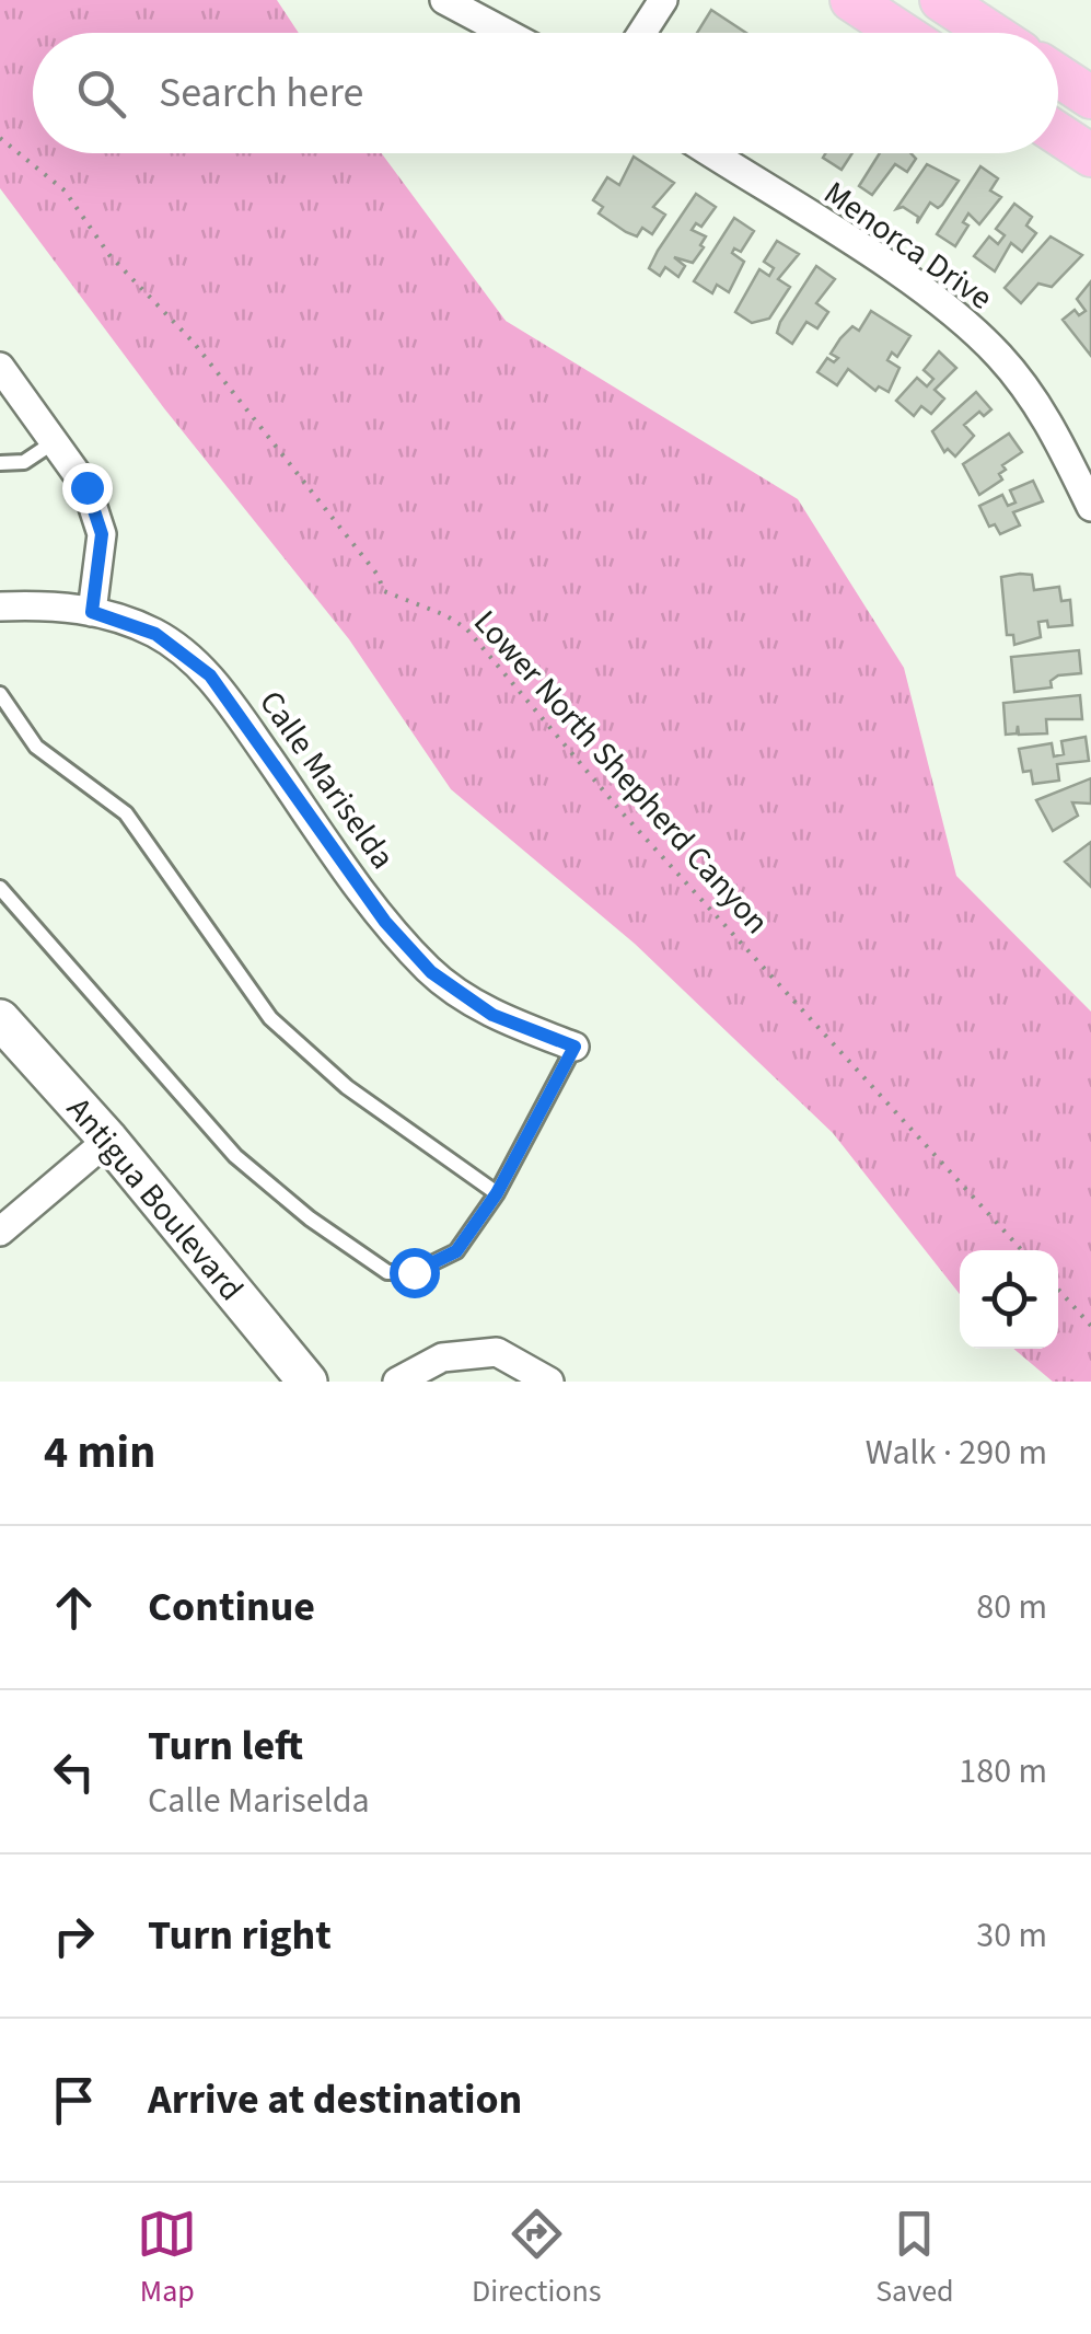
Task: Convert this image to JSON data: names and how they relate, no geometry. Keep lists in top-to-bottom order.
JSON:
{
  "streets": {
    "main road": ["Antigua Boulevard"],
    "street": ["Menorca Drive", "Calle Mariselda"],
    "path": ["Lower North Shepherd Canyon"]
  },
  "page": {
    "search": "Search here",
    "heading": ["4 min", "Walk · 290 m"],
    "list": [
      ["Continue", "80 m"],
      ["Turn left", "Calle Mariselda", "180 m"],
      ["Turn right", "30 m"],
      "Arrive at destination"
    ],
    "nav": ["Map", "Directions", "Saved"]
  }
}
